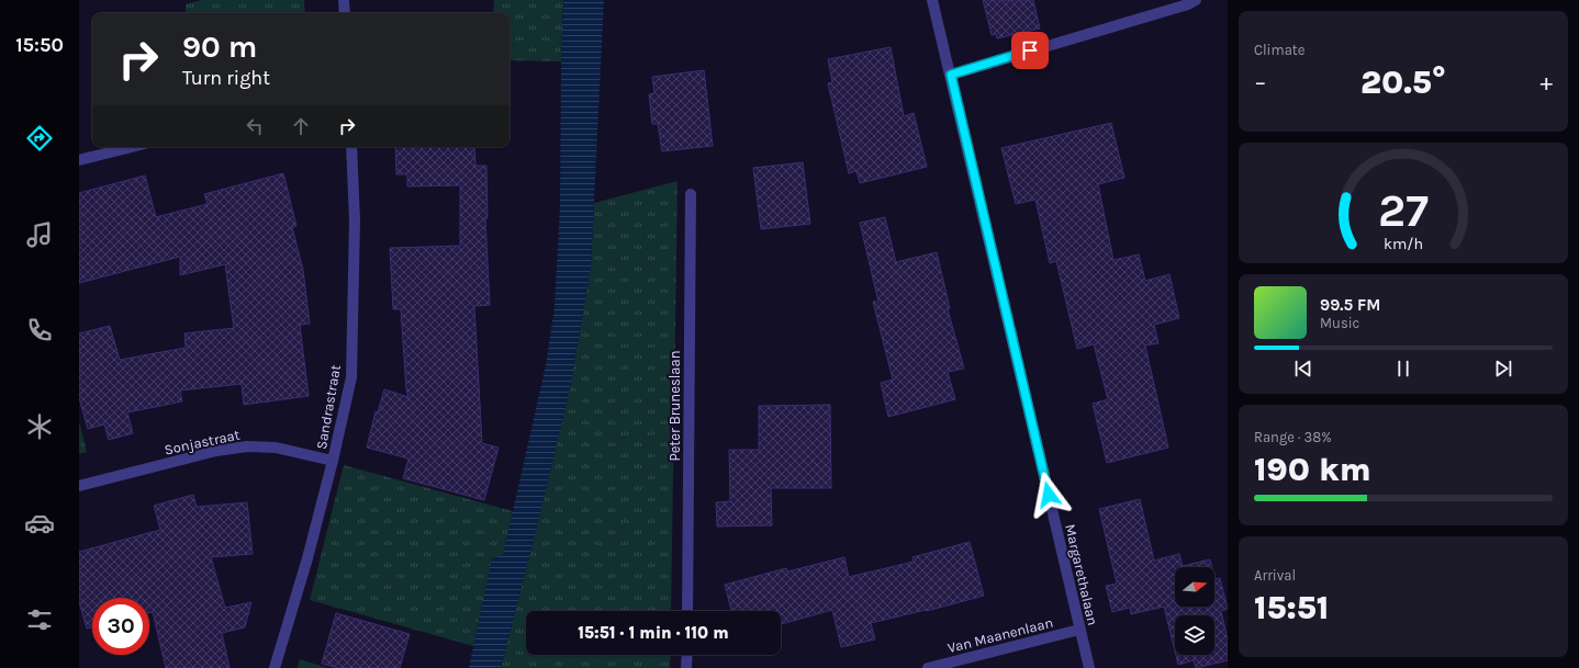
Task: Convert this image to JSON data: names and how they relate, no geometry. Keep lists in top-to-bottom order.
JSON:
{
  "streets": {
    "street": [
      "Peter Bruneslaan",
      "Sandrastraat",
      "Sonjastraat",
      "Margarethalaan",
      "Van Maanenlaan"
    ]
  },
  "crossings": [
    ["Sandrastraat", "Sonjastraat"],
    ["Margarethalaan", "Van Maanenlaan"]
  ],
  "north": "right",
  "page": {
    "tabs": "15:50",
    "tile": [
      "Climate",
      ["Range · 38%", "190 km"],
      ["Arrival", "15:51"]
    ],
    "turn": ["90 m", "Turn right"],
    "heat": ["−", "20.5°", "+"],
    "song": ["99.5 FM", "Music"],
    "limit": "30",
    "trip": "15:51 · 1 min · 110 m",
    "gauge": ["27", "km/h"]
  }
}
